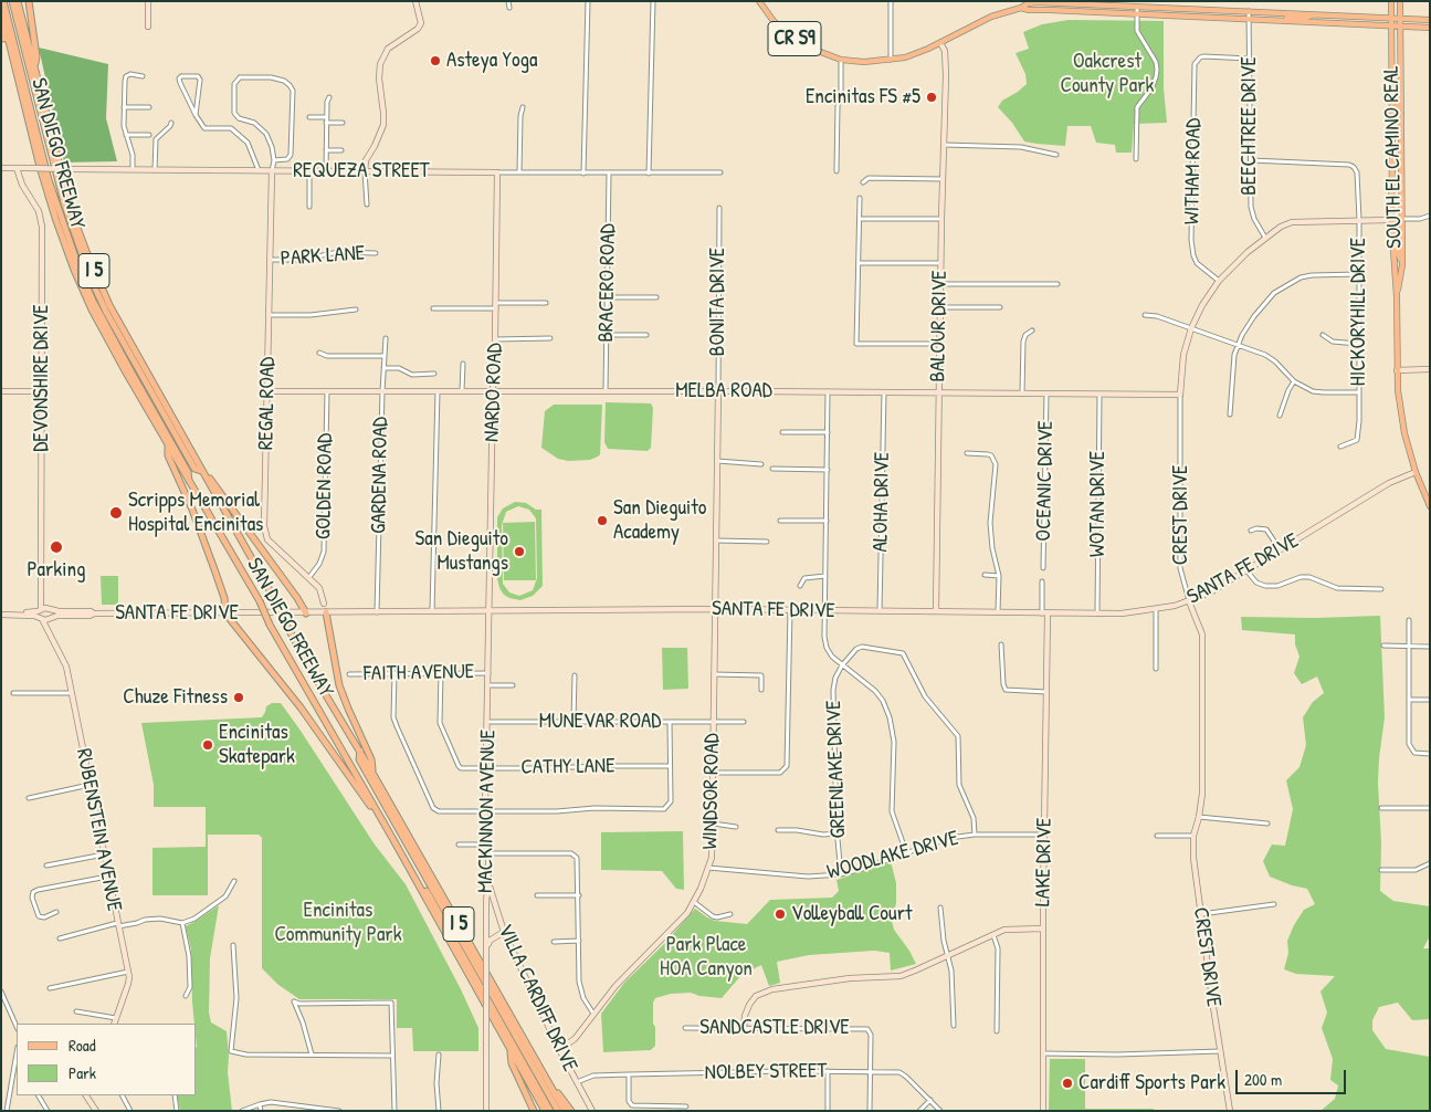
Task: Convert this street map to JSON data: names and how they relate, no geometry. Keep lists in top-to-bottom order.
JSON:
{
  "streets": {
    "highway": ["SAN DIEGO FREEWAY", "I 5"],
    "main road": ["CR S9", "SOUTH EL CAMINO REAL"],
    "street": [
      "BEECHTREE DRIVE",
      "REQUEZA STREET",
      "WITHAM ROAD",
      "PARK LANE",
      "BRACERO ROAD",
      "BONITA DRIVE",
      "HICKORYHILL DRIVE",
      "BALOUR DRIVE",
      "DEVONSHIRE DRIVE",
      "MELBA ROAD",
      "NARDO ROAD",
      "REGAL ROAD",
      "GARDENA ROAD",
      "OCEANIC DRIVE",
      "GOLDEN ROAD",
      "ALOHA DRIVE",
      "WOTAN DRIVE",
      "CREST DRIVE",
      "SANTA FE DRIVE",
      "FAITH AVENUE",
      "MUNEVAR ROAD",
      "CATHY LANE",
      "GREENLAKE DRIVE",
      "WINDSOR ROAD",
      "MACKINNON AVENUE",
      "RUBENSTEIN AVENUE",
      "WOODLAKE DRIVE",
      "LAKE DRIVE",
      "VILLA CARDIFF DRIVE",
      "SANDCASTLE DRIVE",
      "NOLBEY STREET"
    ]
  },
  "crossings": [
    ["CR S9", "BEECHTREE DRIVE"],
    ["CR S9", "SOUTH EL CAMINO REAL"],
    ["CR S9", "BALOUR DRIVE"],
    ["BEECHTREE DRIVE", "WITHAM ROAD"],
    ["BEECHTREE DRIVE", "HICKORYHILL DRIVE"],
    ["BEECHTREE DRIVE", "CREST DRIVE"],
    ["SOUTH EL CAMINO REAL", "CREST DRIVE"],
    ["SOUTH EL CAMINO REAL", "SANTA FE DRIVE"],
    ["REQUEZA STREET", "BRACERO ROAD"],
    ["REQUEZA STREET", "DEVONSHIRE DRIVE"],
    ["REQUEZA STREET", "NARDO ROAD"],
    ["REQUEZA STREET", "REGAL ROAD"],
    ["WITHAM ROAD", "CREST DRIVE"],
    ["PARK LANE", "REGAL ROAD"],
    ["BRACERO ROAD", "MELBA ROAD"],
    ["BONITA DRIVE", "MELBA ROAD"],
    ["BONITA DRIVE", "SANTA FE DRIVE"],
    ["BONITA DRIVE", "WINDSOR ROAD"],
    ["HICKORYHILL DRIVE", "CREST DRIVE"],
    ["BALOUR DRIVE", "MELBA ROAD"],
    ["BALOUR DRIVE", "SANTA FE DRIVE"],
    ["DEVONSHIRE DRIVE", "SANTA FE DRIVE"],
    ["DEVONSHIRE DRIVE", "RUBENSTEIN AVENUE"],
    ["MELBA ROAD", "NARDO ROAD"],
    ["MELBA ROAD", "REGAL ROAD"],
    ["MELBA ROAD", "GARDENA ROAD"],
    ["MELBA ROAD", "OCEANIC DRIVE"],
    ["MELBA ROAD", "GOLDEN ROAD"],
    ["MELBA ROAD", "ALOHA DRIVE"],
    ["MELBA ROAD", "WOTAN DRIVE"],
    ["MELBA ROAD", "CREST DRIVE"],
    ["NARDO ROAD", "SANTA FE DRIVE"],
    ["NARDO ROAD", "MACKINNON AVENUE"],
    ["REGAL ROAD", "GOLDEN ROAD"],
    ["REGAL ROAD", "SANTA FE DRIVE"],
    ["GARDENA ROAD", "SANTA FE DRIVE"],
    ["ALOHA DRIVE", "SANTA FE DRIVE"],
    ["WOTAN DRIVE", "SANTA FE DRIVE"],
    ["CREST DRIVE", "SANTA FE DRIVE"],
    ["SANTA FE DRIVE", "WINDSOR ROAD"],
    ["SANTA FE DRIVE", "MACKINNON AVENUE"],
    ["SANTA FE DRIVE", "RUBENSTEIN AVENUE"],
    ["SANTA FE DRIVE", "LAKE DRIVE"],
    ["FAITH AVENUE", "CATHY LANE"],
    ["FAITH AVENUE", "MACKINNON AVENUE"],
    ["MUNEVAR ROAD", "WINDSOR ROAD"],
    ["MUNEVAR ROAD", "MACKINNON AVENUE"],
    ["CATHY LANE", "MACKINNON AVENUE"],
    ["GREENLAKE DRIVE", "WOODLAKE DRIVE"],
    ["WINDSOR ROAD", "WOODLAKE DRIVE"],
    ["WINDSOR ROAD", "VILLA CARDIFF DRIVE"],
    ["MACKINNON AVENUE", "VILLA CARDIFF DRIVE"],
    ["WOODLAKE DRIVE", "LAKE DRIVE"],
    ["VILLA CARDIFF DRIVE", "NOLBEY STREET"],
    ["SANDCASTLE DRIVE", "NOLBEY STREET"]
  ],
  "parks": ["Oakcrest County Park", "Encinitas Community Park", "Park Place HOA Canyon"],
  "places": [
    "Asteya Yoga",
    "Encinitas FS #5",
    "Scripps Memorial Hospital Encinitas",
    "San Dieguito Academy",
    "Parking",
    "San Dieguito Mustangs",
    "Chuze Fitness",
    "Encinitas Skatepark",
    "Volleyball Court",
    "Cardiff Sports Park"
  ],
  "legend": ["Road", "Park"],
  "scale_bar": "200 m"
}
